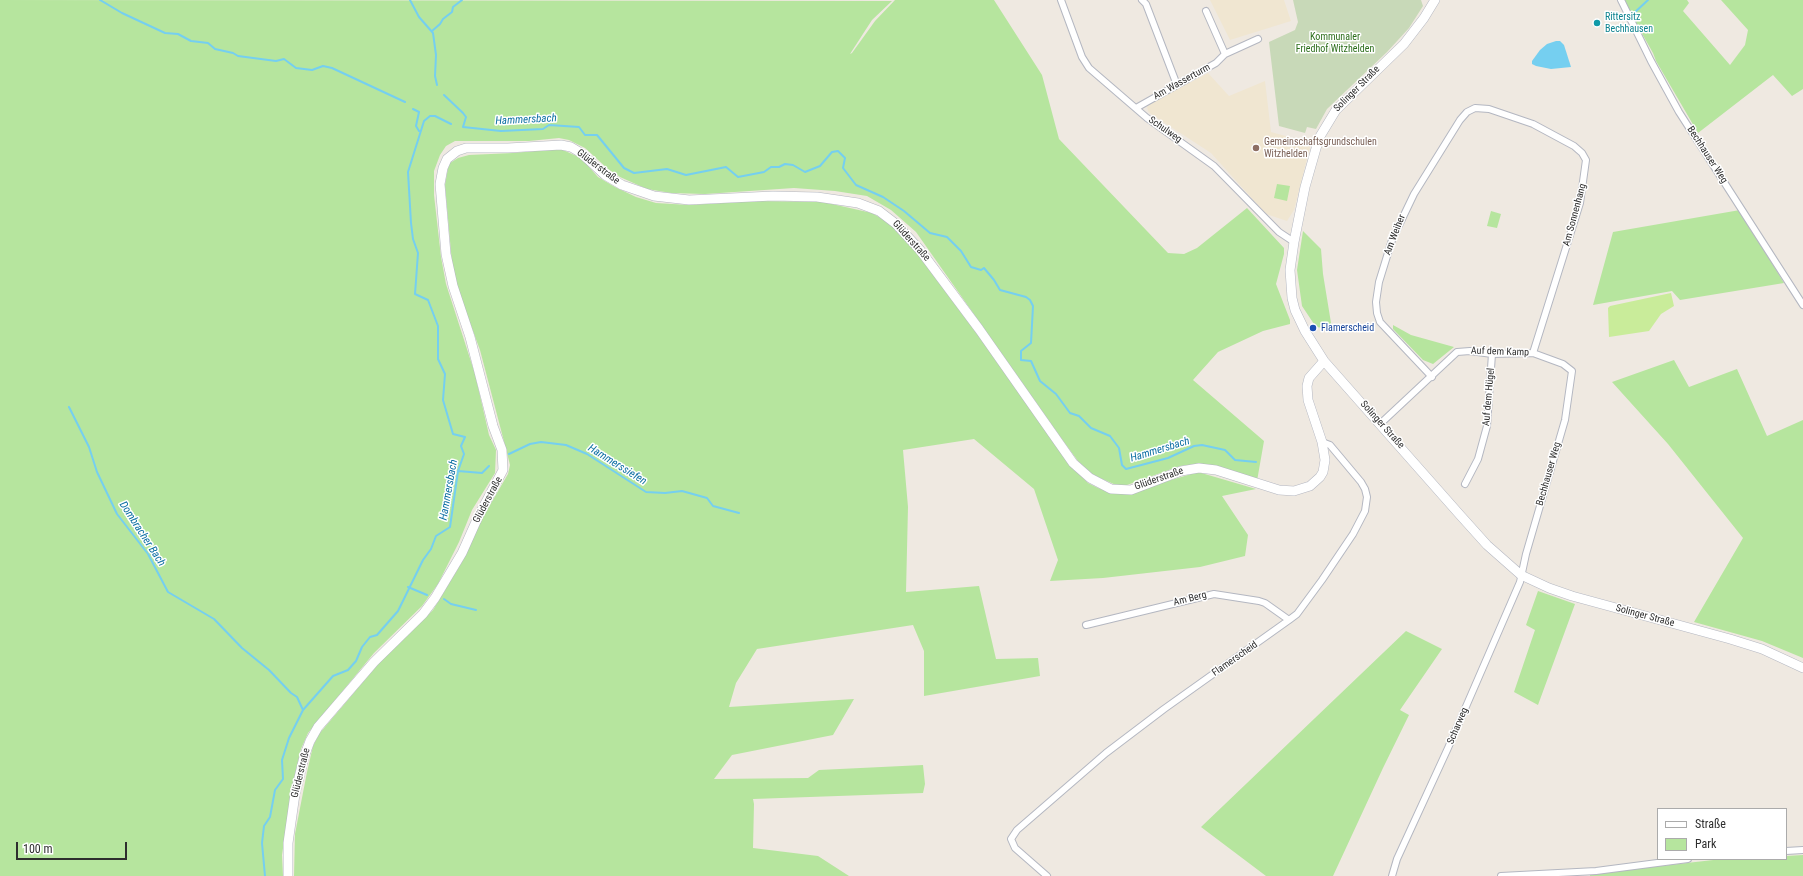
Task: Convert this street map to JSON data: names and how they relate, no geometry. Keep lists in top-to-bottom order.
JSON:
{
  "streets": {
    "main road": ["Solinger Straße", "Glüderstraße"],
    "street": [
      "Am Wasserturm",
      "Schulweg",
      "Bechhauser Weg",
      "Am Sonnenhang",
      "Am Weiher",
      "Auf dem Kamp",
      "Auf dem Hügel",
      "Am Berg",
      "Flamerscheid",
      "Scharweg"
    ]
  },
  "crossings": [
    ["Am Wasserturm", "Schulweg"],
    ["Solinger Straße", "Schulweg"],
    ["Solinger Straße", "Bechhauser Weg"],
    ["Solinger Straße", "Glüderstraße"],
    ["Solinger Straße", "Auf dem Kamp"],
    ["Solinger Straße", "Scharweg"],
    ["Bechhauser Weg", "Auf dem Kamp"],
    ["Bechhauser Weg", "Scharweg"],
    ["Glüderstraße", "Flamerscheid"],
    ["Am Sonnenhang", "Am Weiher"],
    ["Am Sonnenhang", "Auf dem Kamp"],
    ["Am Weiher", "Auf dem Kamp"],
    ["Auf dem Kamp", "Auf dem Hügel"],
    ["Am Berg", "Flamerscheid"]
  ],
  "water": ["Hammersbach", "Hammerssiefen", "Dombracher Bach"],
  "parks": ["Kommunaler Friedhof Witzhelden"],
  "places": ["Rittersitz Bechhausen", "Gemeinschaftsgrundschulen Witzhelden", "Flamerscheid"],
  "legend": ["Straße", "Park"],
  "scale_bar": "100 m"
}
